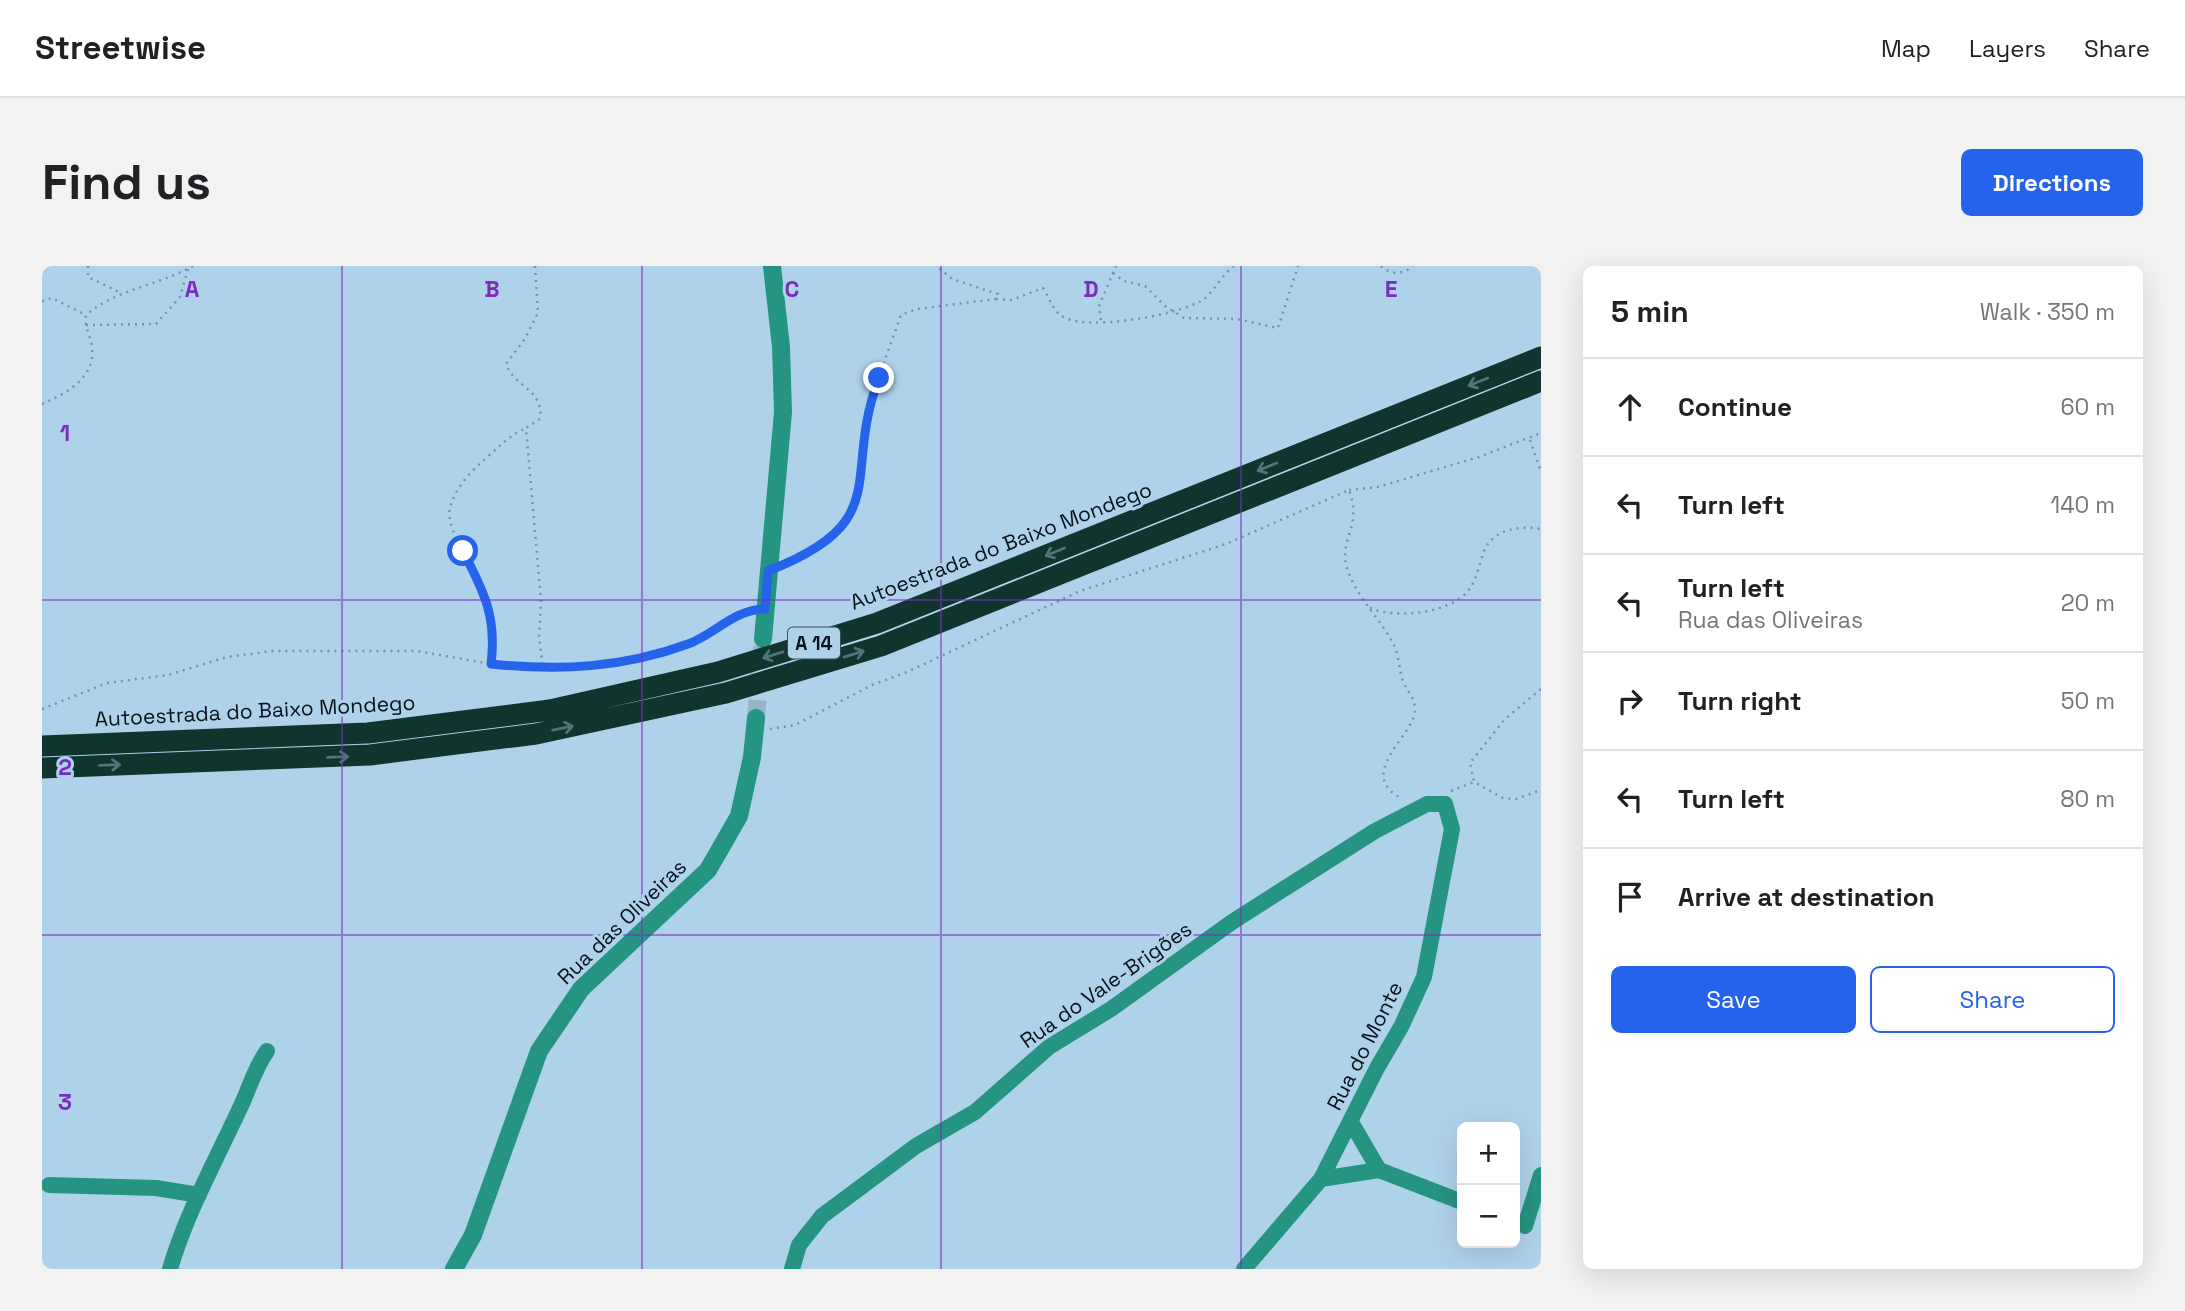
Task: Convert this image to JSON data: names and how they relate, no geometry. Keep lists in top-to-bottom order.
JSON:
{
  "streets": {
    "highway": ["Autoestrada do Baixo Mondego", "A 14"],
    "street": ["Rua das Oliveiras", "Rua do Vale-Brigões", "Rua do Monte"]
  },
  "crossings": [
    ["Rua do Vale-Brigões", "Rua do Monte"]
  ],
  "page": {
    "header": "Streetwise",
    "nav": ["Map", "Layers", "Share"],
    "buttons": [
      "Directions",
      ["Save", "Share"]
    ],
    "title": "Find us",
    "heading": ["5 min", "Walk · 350 m"],
    "list": [
      ["Continue", "60 m"],
      ["Turn left", "140 m"],
      ["Turn left", "Rua das Oliveiras", "20 m"],
      ["Turn right", "50 m"],
      ["Turn left", "80 m"],
      "Arrive at destination"
    ],
    "map_buttons": ["+", "−"]
  },
  "grid": {
    "columns": [
      "A",
      "B",
      "C",
      "D",
      "E"
    ],
    "rows": ["1", "2", "3"]
  }
}
